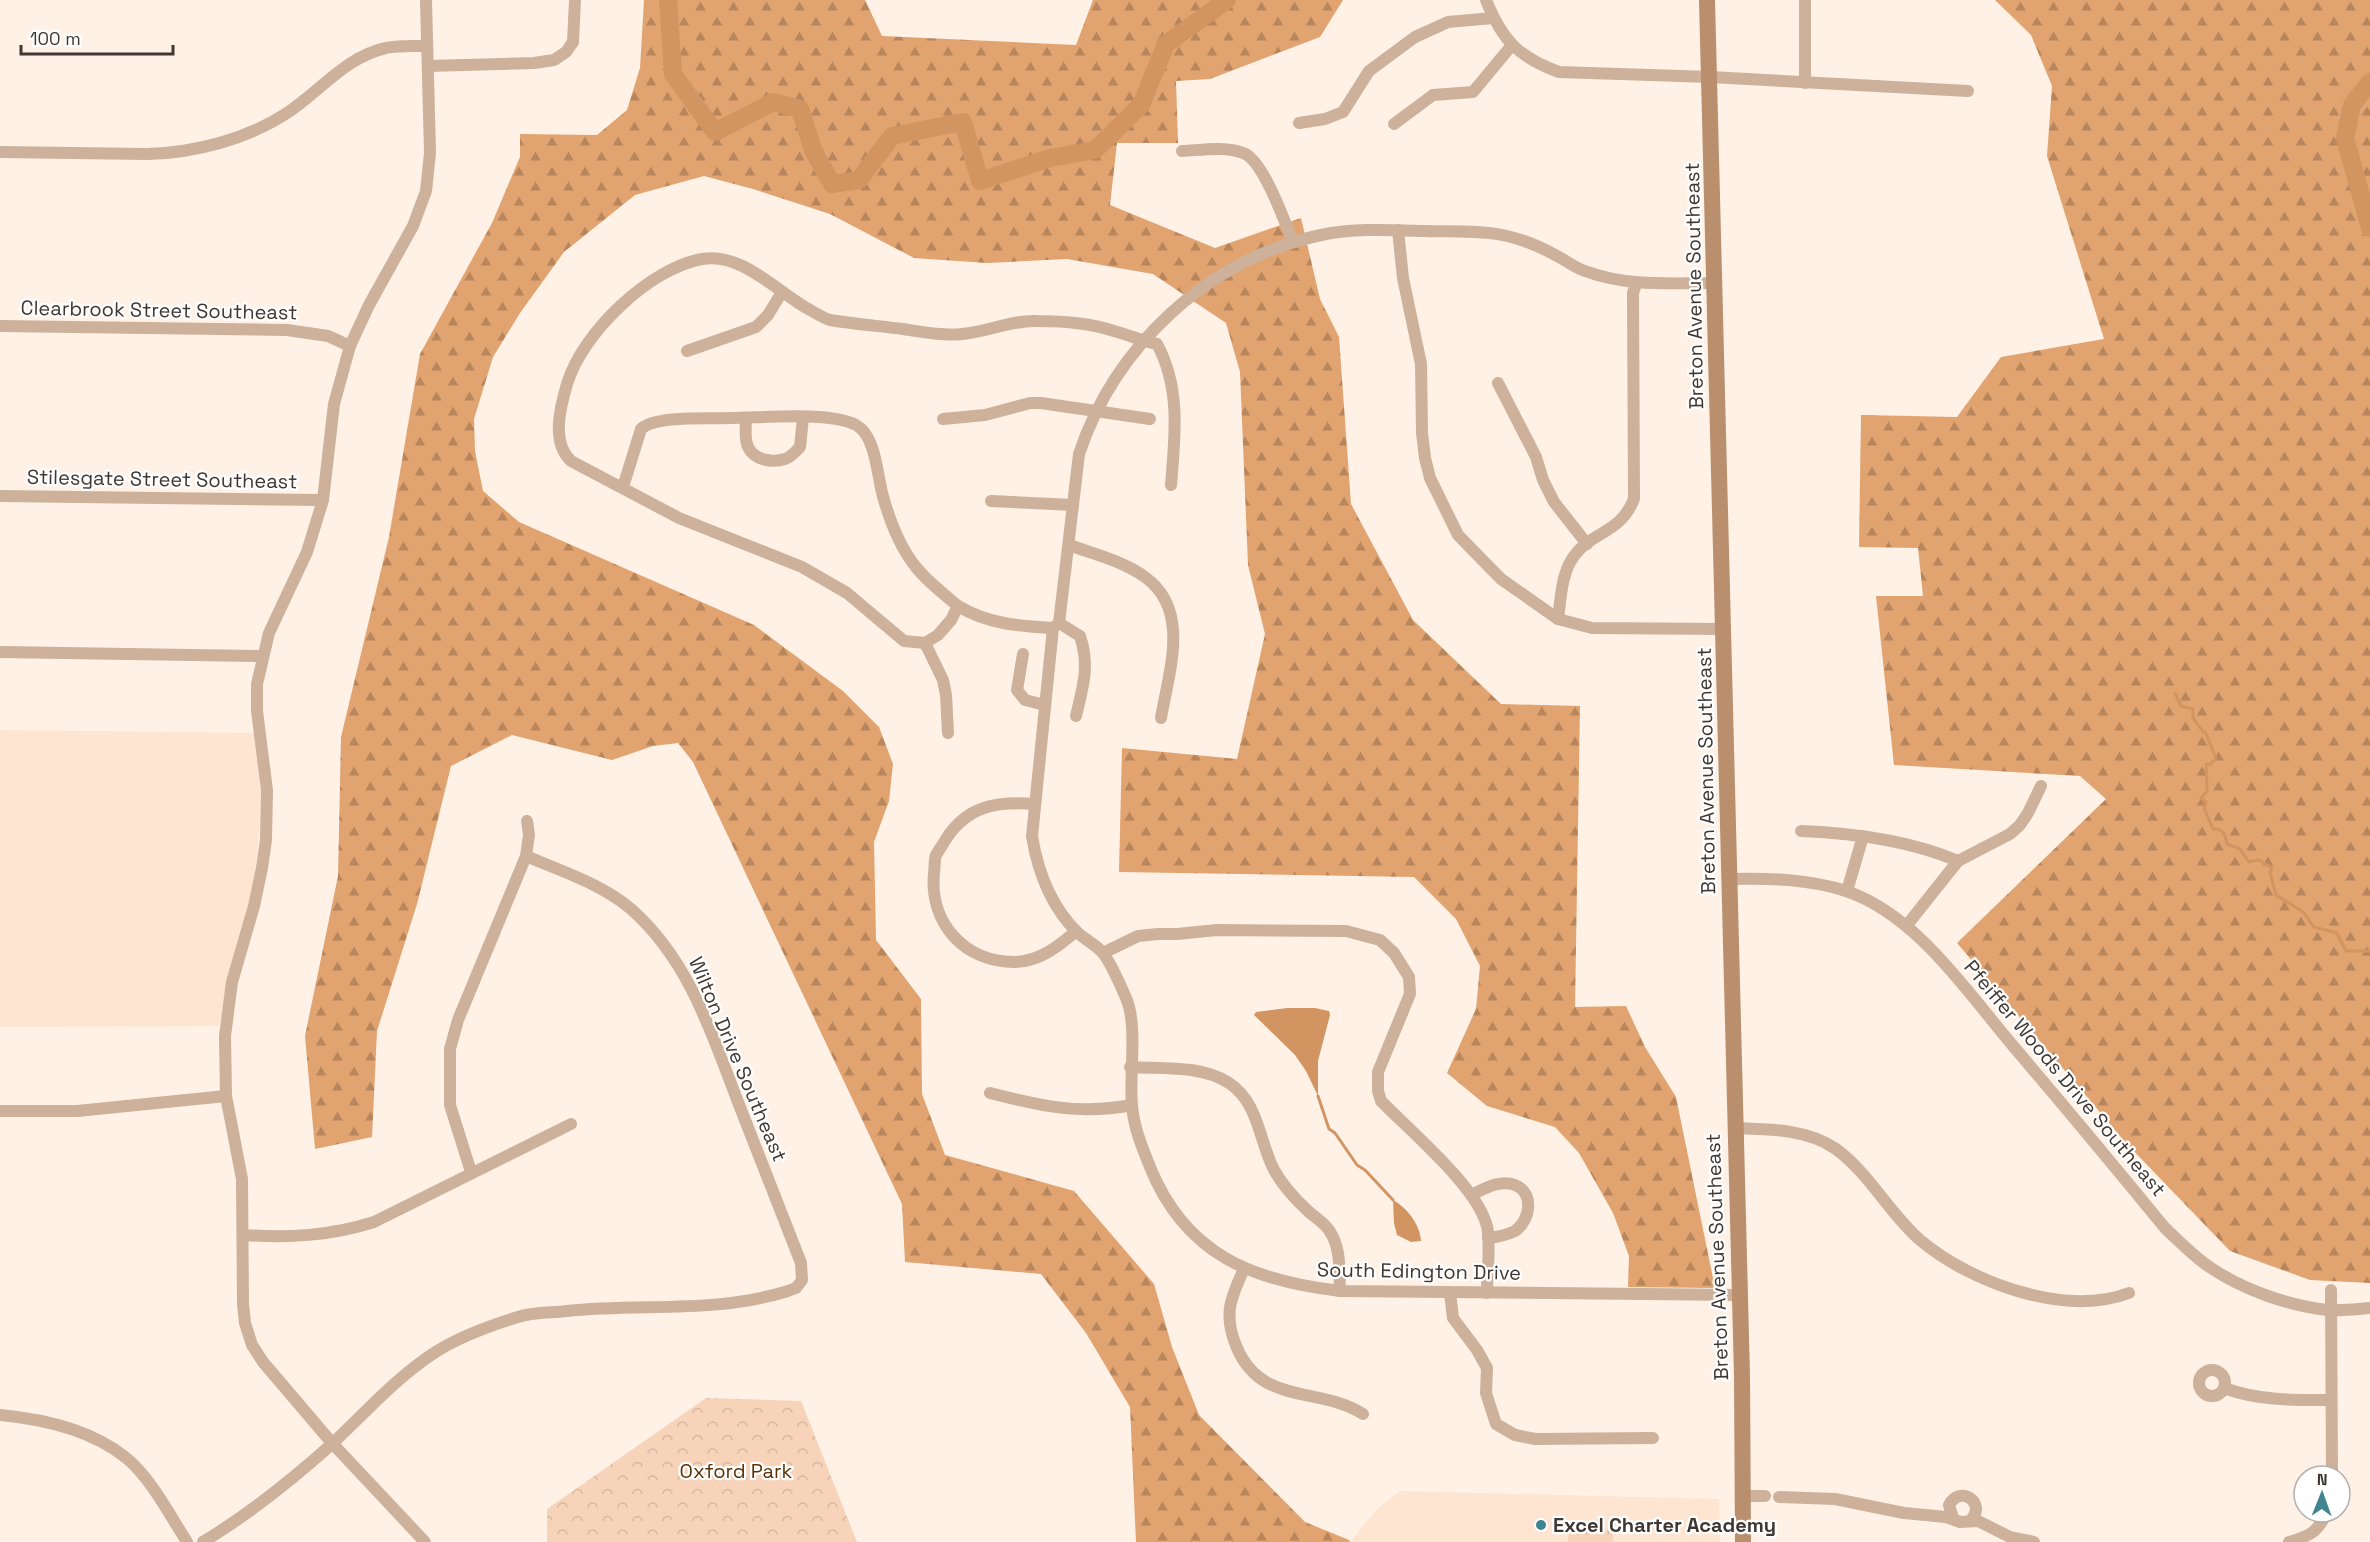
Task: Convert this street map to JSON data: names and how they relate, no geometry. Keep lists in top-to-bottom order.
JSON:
{
  "streets": {
    "main road": ["Breton Avenue Southeast"],
    "street": [
      "Clearbrook Street Southeast",
      "Stilesgate Street Southeast",
      "Wilton Drive Southeast",
      "Pfeiffer Woods Drive Southeast",
      "South Edington Drive"
    ]
  },
  "crossings": [
    ["Breton Avenue Southeast", "Pfeiffer Woods Drive Southeast"],
    ["Breton Avenue Southeast", "South Edington Drive"]
  ],
  "parks": ["Oxford Park"],
  "places": ["Excel Charter Academy"],
  "scale_bar": "100 m",
  "north": "top"
}
